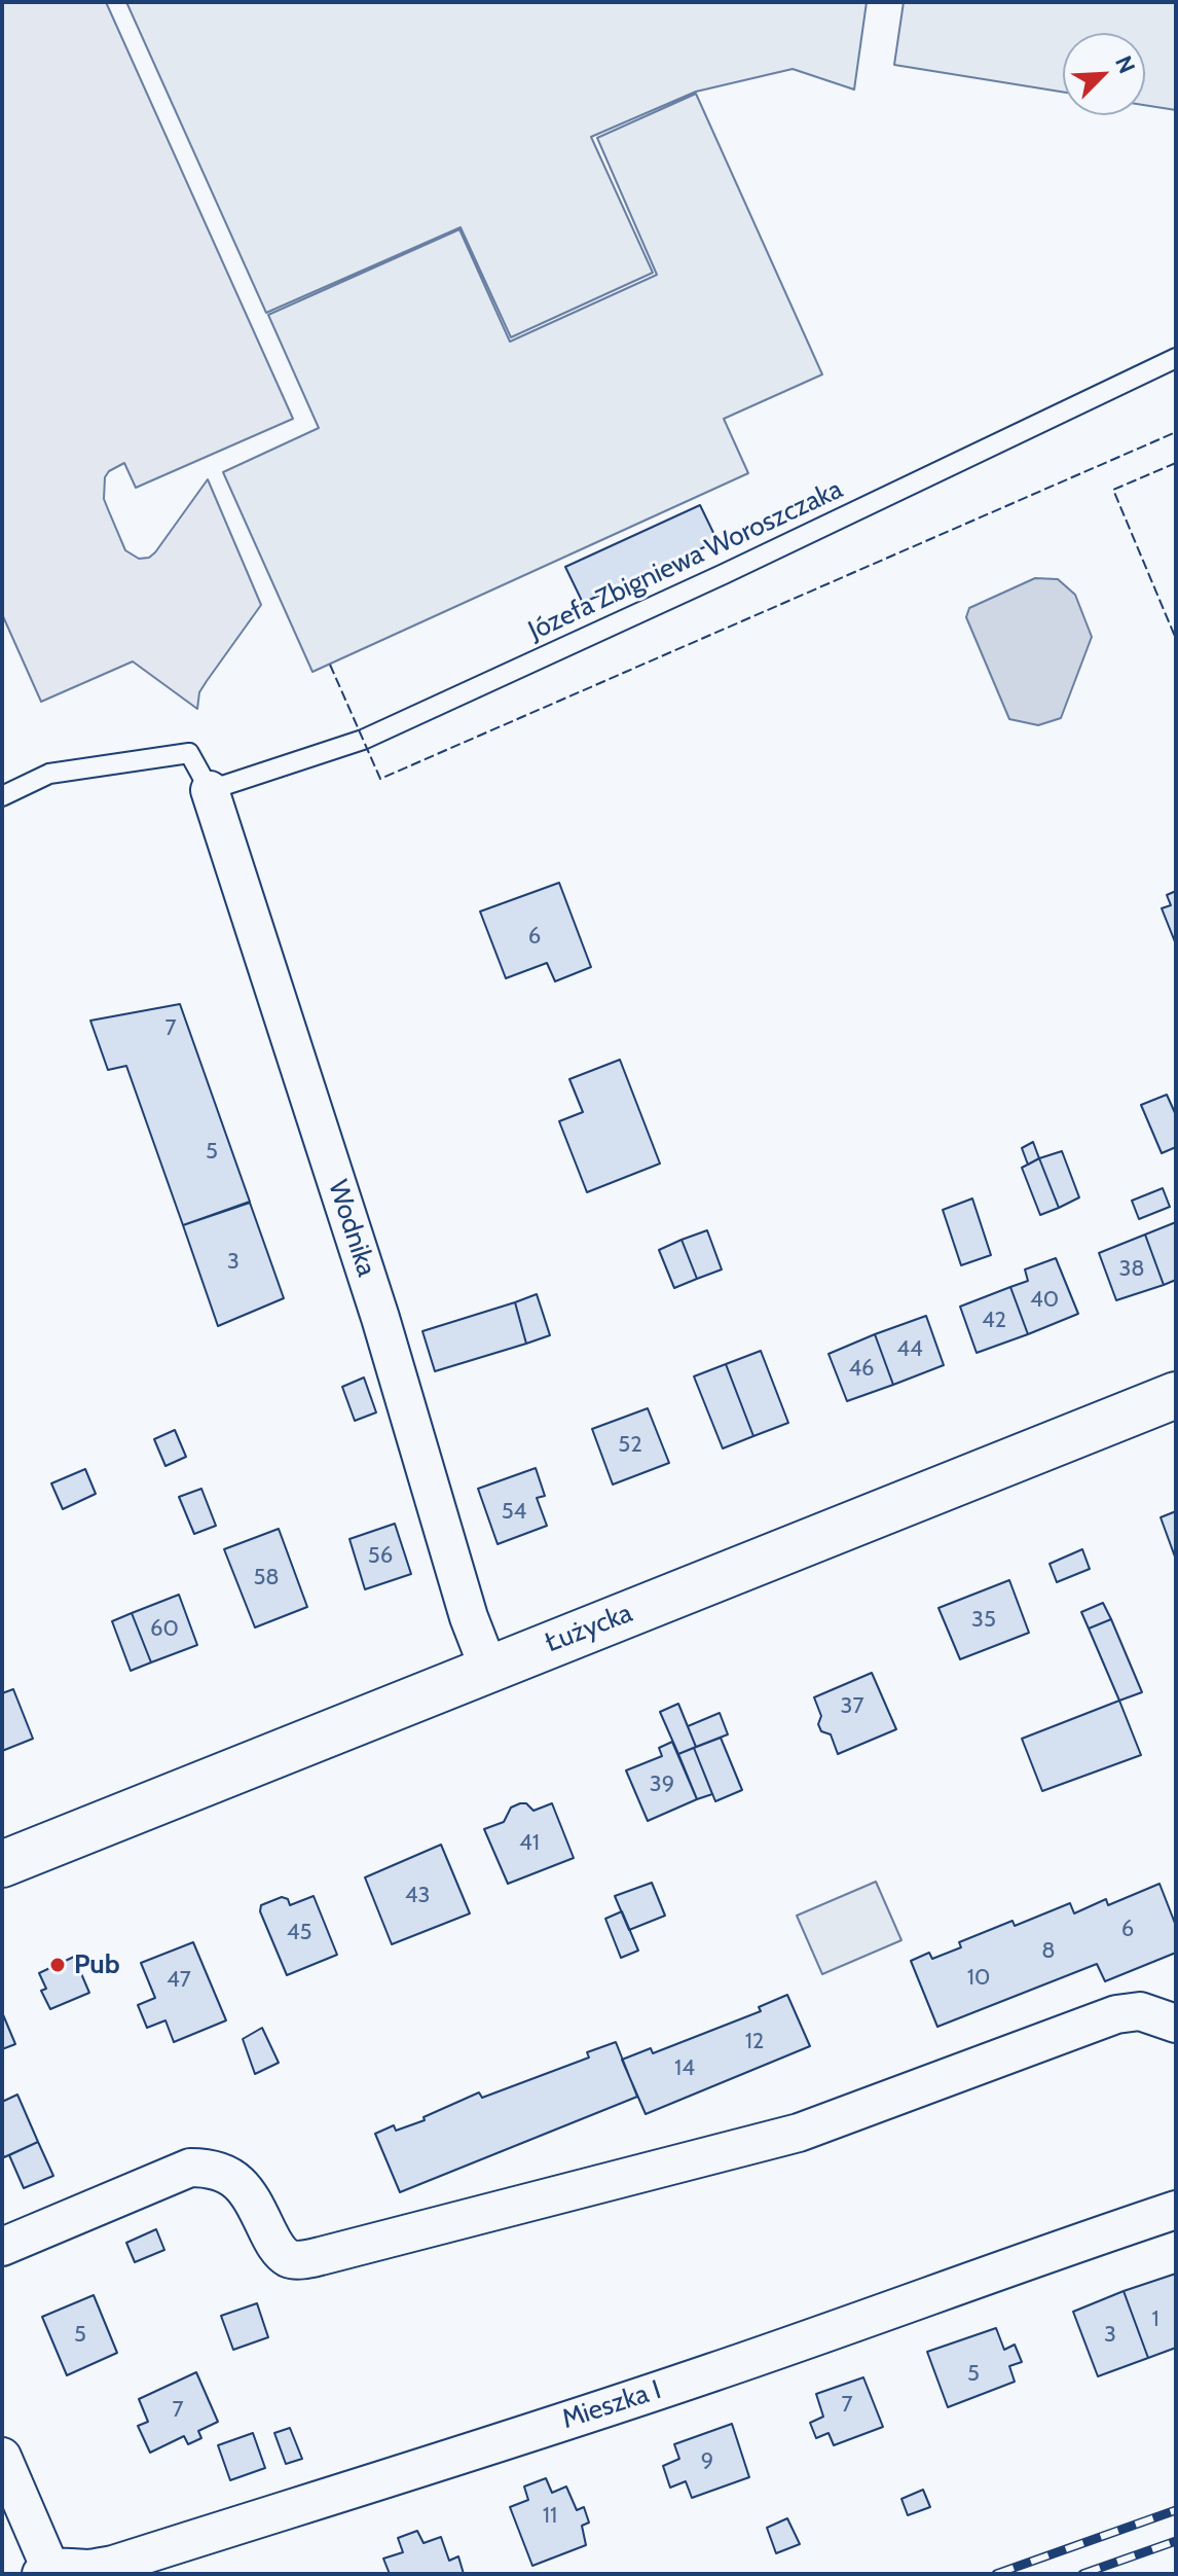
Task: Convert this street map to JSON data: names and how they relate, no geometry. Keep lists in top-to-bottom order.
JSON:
{
  "streets": {
    "street": ["Wodnika", "Łużycka", "Mieszka I"],
    "lane": ["Józefa Zbigniewa Woroszczaka"]
  },
  "crossings": [
    ["Józefa Zbigniewa Woroszczaka", "Wodnika"],
    ["Wodnika", "Łużycka"]
  ],
  "places": ["Pub"],
  "house_numbers": [
    "6",
    "7",
    "5",
    "3",
    "38",
    "40",
    "42",
    "44",
    "46",
    "52",
    "54",
    "56",
    "58",
    "35",
    "60",
    "37",
    "39",
    "41",
    "43",
    "6",
    "45",
    "8",
    "10",
    "47",
    "12",
    "14",
    "1",
    "5",
    "3",
    "5",
    "7",
    "7",
    "9",
    "11"
  ],
  "north": "top right"
}
